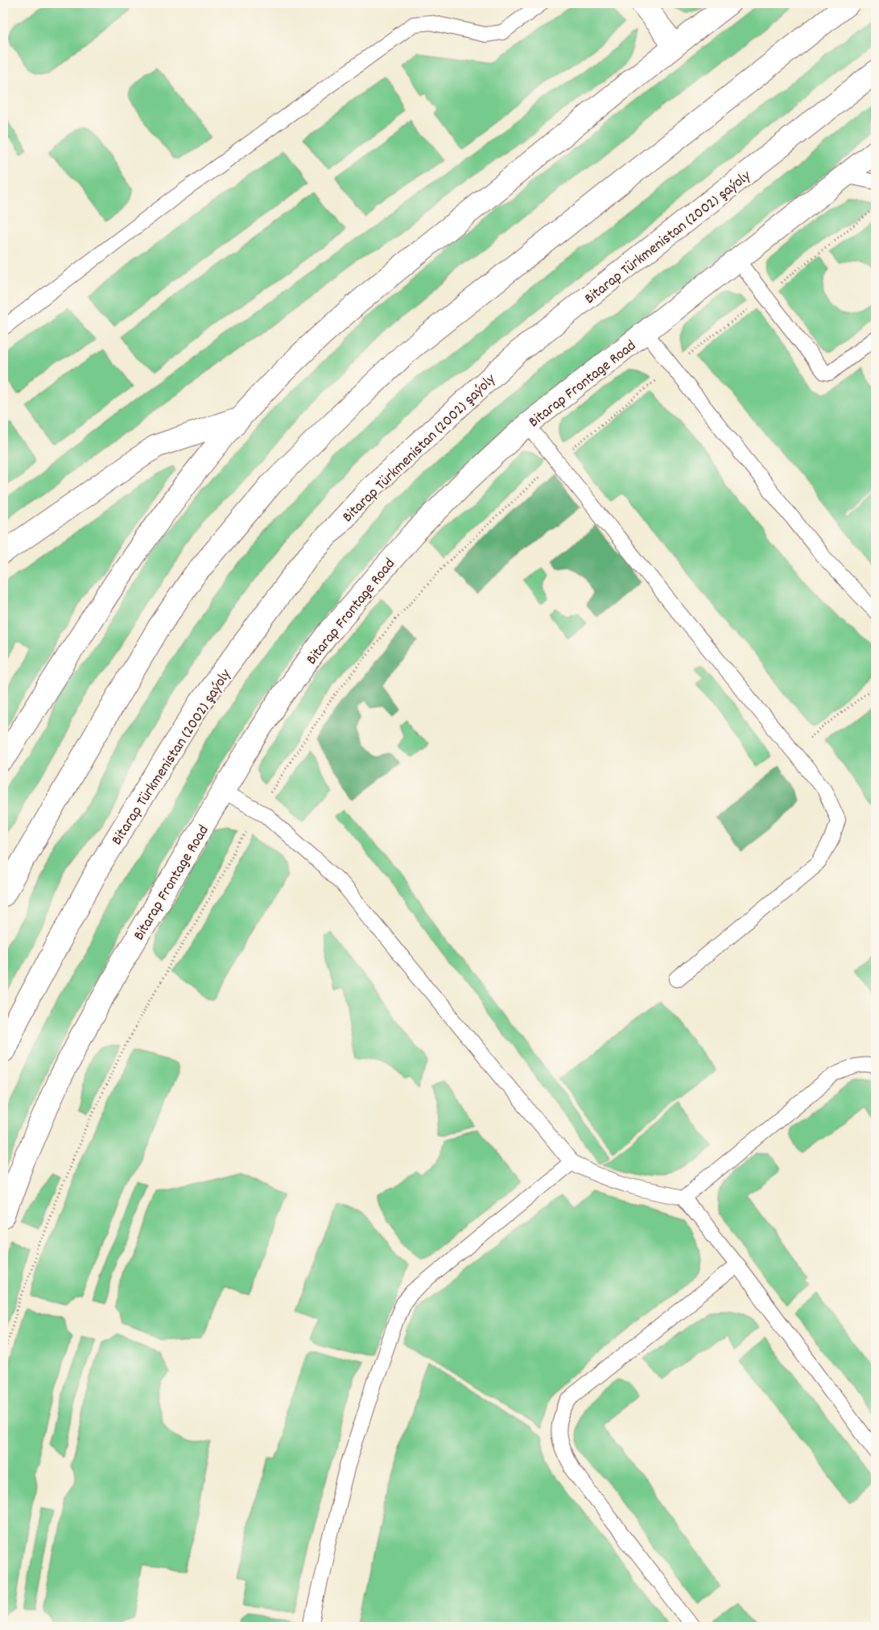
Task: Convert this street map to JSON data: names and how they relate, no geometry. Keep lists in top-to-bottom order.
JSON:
{
  "streets": {
    "street": ["Bitarap Türkmenistan (2002) şaýoly", "Bitarap Frontage Road"]
  }
}
